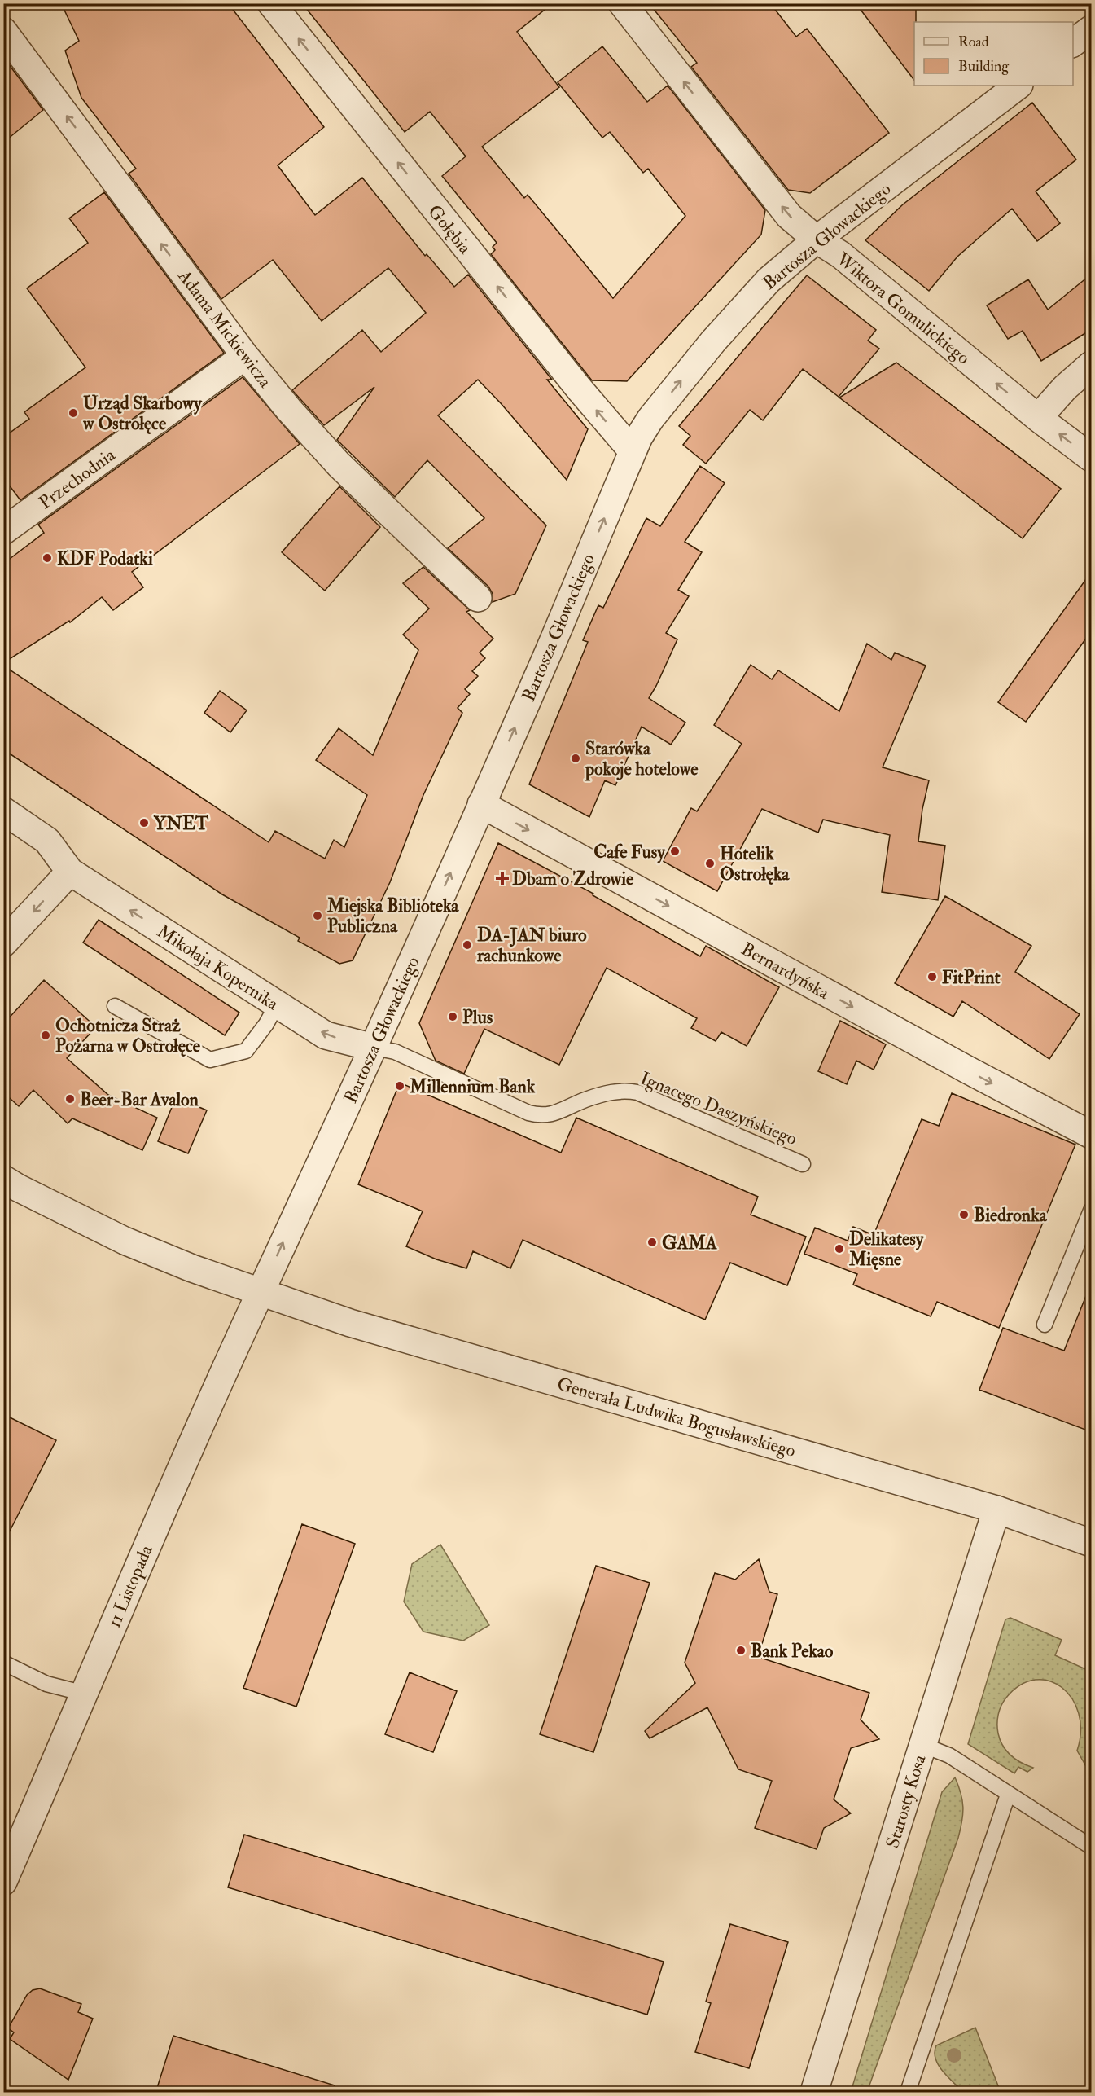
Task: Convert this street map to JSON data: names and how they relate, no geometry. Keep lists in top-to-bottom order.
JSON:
{
  "streets": {
    "street": [
      "Gołębia",
      "Bartosza Głowackiego",
      "Wiktora Gomulickiego",
      "Adama Mickiewicza",
      "Przechodnia",
      "Mikołaja Kopernika",
      "Bernardyńska",
      "Generała Ludwika Bogusławskiego",
      "11 Listopada",
      "Starosty Kosa"
    ],
    "lane": ["Ignacego Daszyńskiego"]
  },
  "crossings": [
    ["Gołębia", "Bartosza Głowackiego"],
    ["Bartosza Głowackiego", "Wiktora Gomulickiego"],
    ["Bartosza Głowackiego", "Mikołaja Kopernika"],
    ["Bartosza Głowackiego", "Bernardyńska"],
    ["Bartosza Głowackiego", "Ignacego Daszyńskiego"],
    ["Bartosza Głowackiego", "Generała Ludwika Bogusławskiego"],
    ["Bartosza Głowackiego", "11 Listopada"],
    ["Adama Mickiewicza", "Przechodnia"],
    ["Mikołaja Kopernika", "Ignacego Daszyńskiego"],
    ["Generała Ludwika Bogusławskiego", "11 Listopada"],
    ["Generała Ludwika Bogusławskiego", "Starosty Kosa"]
  ],
  "one_way": [
    "Gołębia",
    "Bartosza Głowackiego",
    "Wiktora Gomulickiego",
    "Adama Mickiewicza",
    "Mikołaja Kopernika",
    "Bernardyńska"
  ],
  "places": {
    "other": [
      "Urząd Skarbowy w Ostrołęce",
      "KDF Podatki",
      "Starówka pokoje hotelowe",
      "YNET",
      "Cafe Fusy",
      "Hotelik Ostrołęka",
      "Miejska Biblioteka Publiczna",
      "DA-JAN biuro rachunkowe",
      "FitPrint",
      "Plus",
      "Ochotnicza Straż Pożarna w Ostrołęce",
      "Millennium Bank",
      "Beer-Bar Avalon",
      "Biedronka",
      "GAMA",
      "Delikatesy Mięsne",
      "Bank Pekao"
    ],
    "health": ["Dbam o Zdrowie"]
  },
  "legend": ["Road", "Building"]
}
